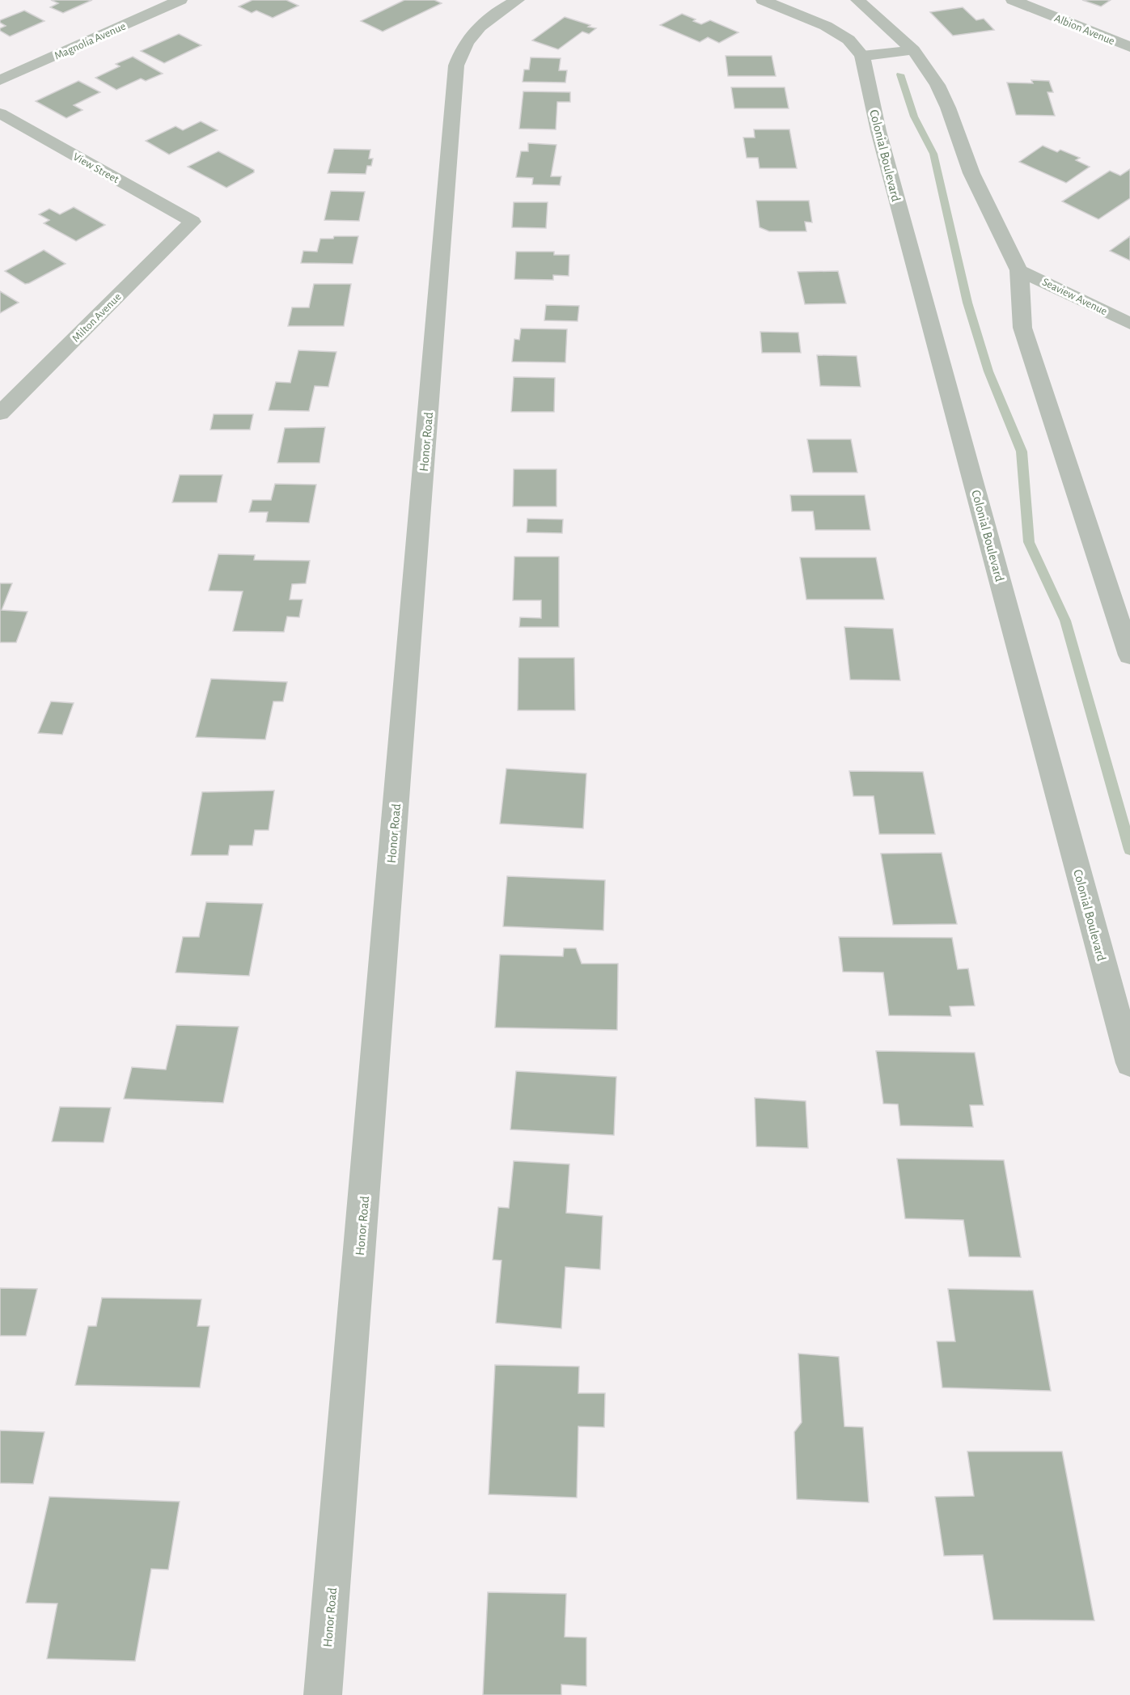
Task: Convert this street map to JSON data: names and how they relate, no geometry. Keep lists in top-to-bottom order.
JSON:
{
  "streets": {
    "street": [
      "Albion Avenue",
      "Magnolia Avenue",
      "Colonial Boulevard",
      "View Street",
      "Seaview Avenue",
      "Milton Avenue",
      "Honor Road"
    ]
  },
  "crossings": [
    ["View Street", "Milton Avenue"]
  ]
}
